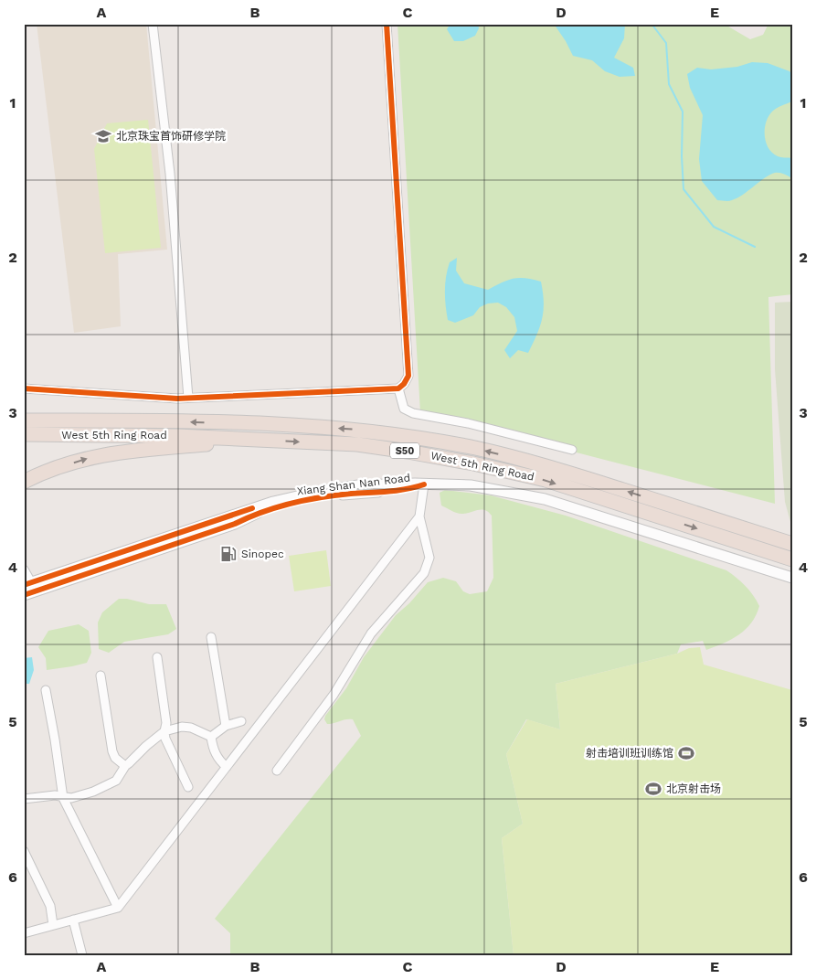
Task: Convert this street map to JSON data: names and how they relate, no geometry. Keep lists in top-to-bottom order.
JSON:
{
  "streets": {
    "highway": ["West 5th Ring Road", "S50"],
    "main road": ["Xiang Shan Nan Road"]
  },
  "places": {
    "school or university": ["北京珠宝首饰研修学院"],
    "fuel station": ["Sinopec"],
    "sports": ["射击培训班训练馆", "北京射击场"]
  },
  "grid": {
    "columns": [
      "A",
      "B",
      "C",
      "D",
      "E"
    ],
    "rows": [
      "1",
      "2",
      "3",
      "4",
      "5",
      "6"
    ]
  }
}
